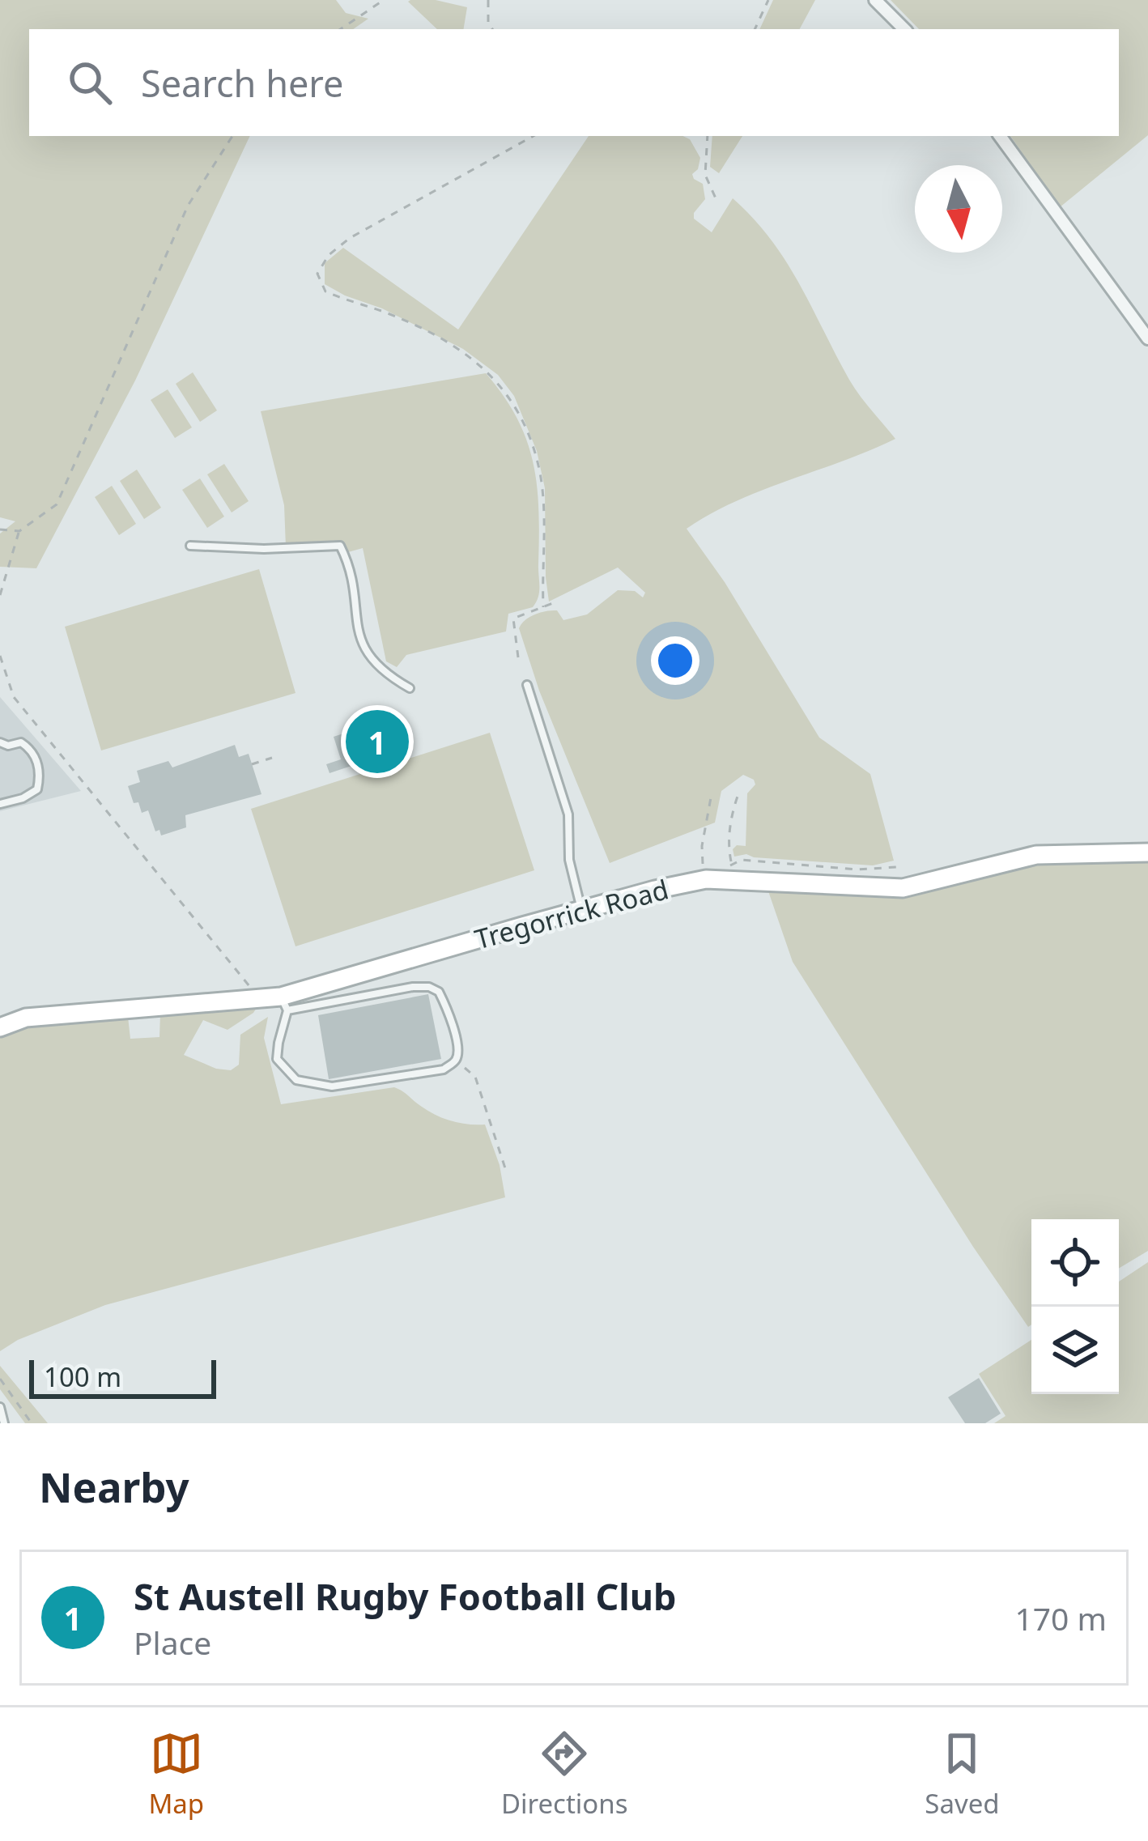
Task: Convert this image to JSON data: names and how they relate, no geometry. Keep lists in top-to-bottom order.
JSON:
{
  "streets": {
    "street": ["Tregorrick Road"]
  },
  "scale_bar": "100 m",
  "north": "bottom",
  "page": {
    "search": "Search here",
    "pins": "1",
    "scale": "100 m",
    "heading": "Nearby",
    "list": [
      {
        "mark": "1",
        "name": "St Austell Rugby Football Club",
        "note": "Place",
        "value": "170 m"
      }
    ],
    "nav": ["Map", "Directions", "Saved"]
  }
}
